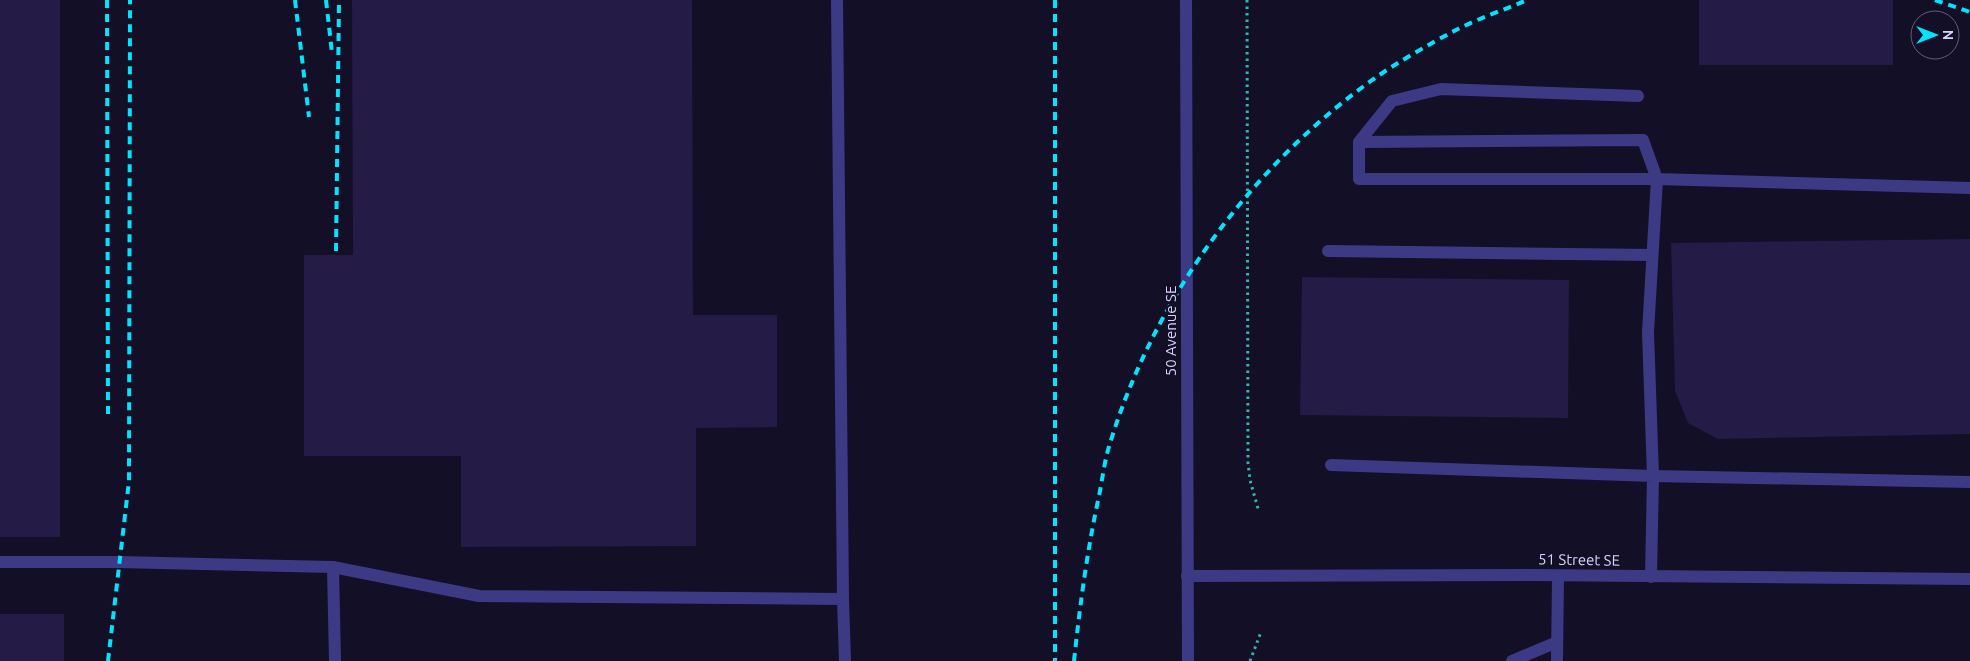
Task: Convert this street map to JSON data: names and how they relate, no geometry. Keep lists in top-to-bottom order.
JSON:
{
  "streets": {
    "street": ["50 Avenue SE", "51 Street SE"]
  },
  "crossings": [
    ["50 Avenue SE", "51 Street SE"]
  ],
  "north": "right"
}
